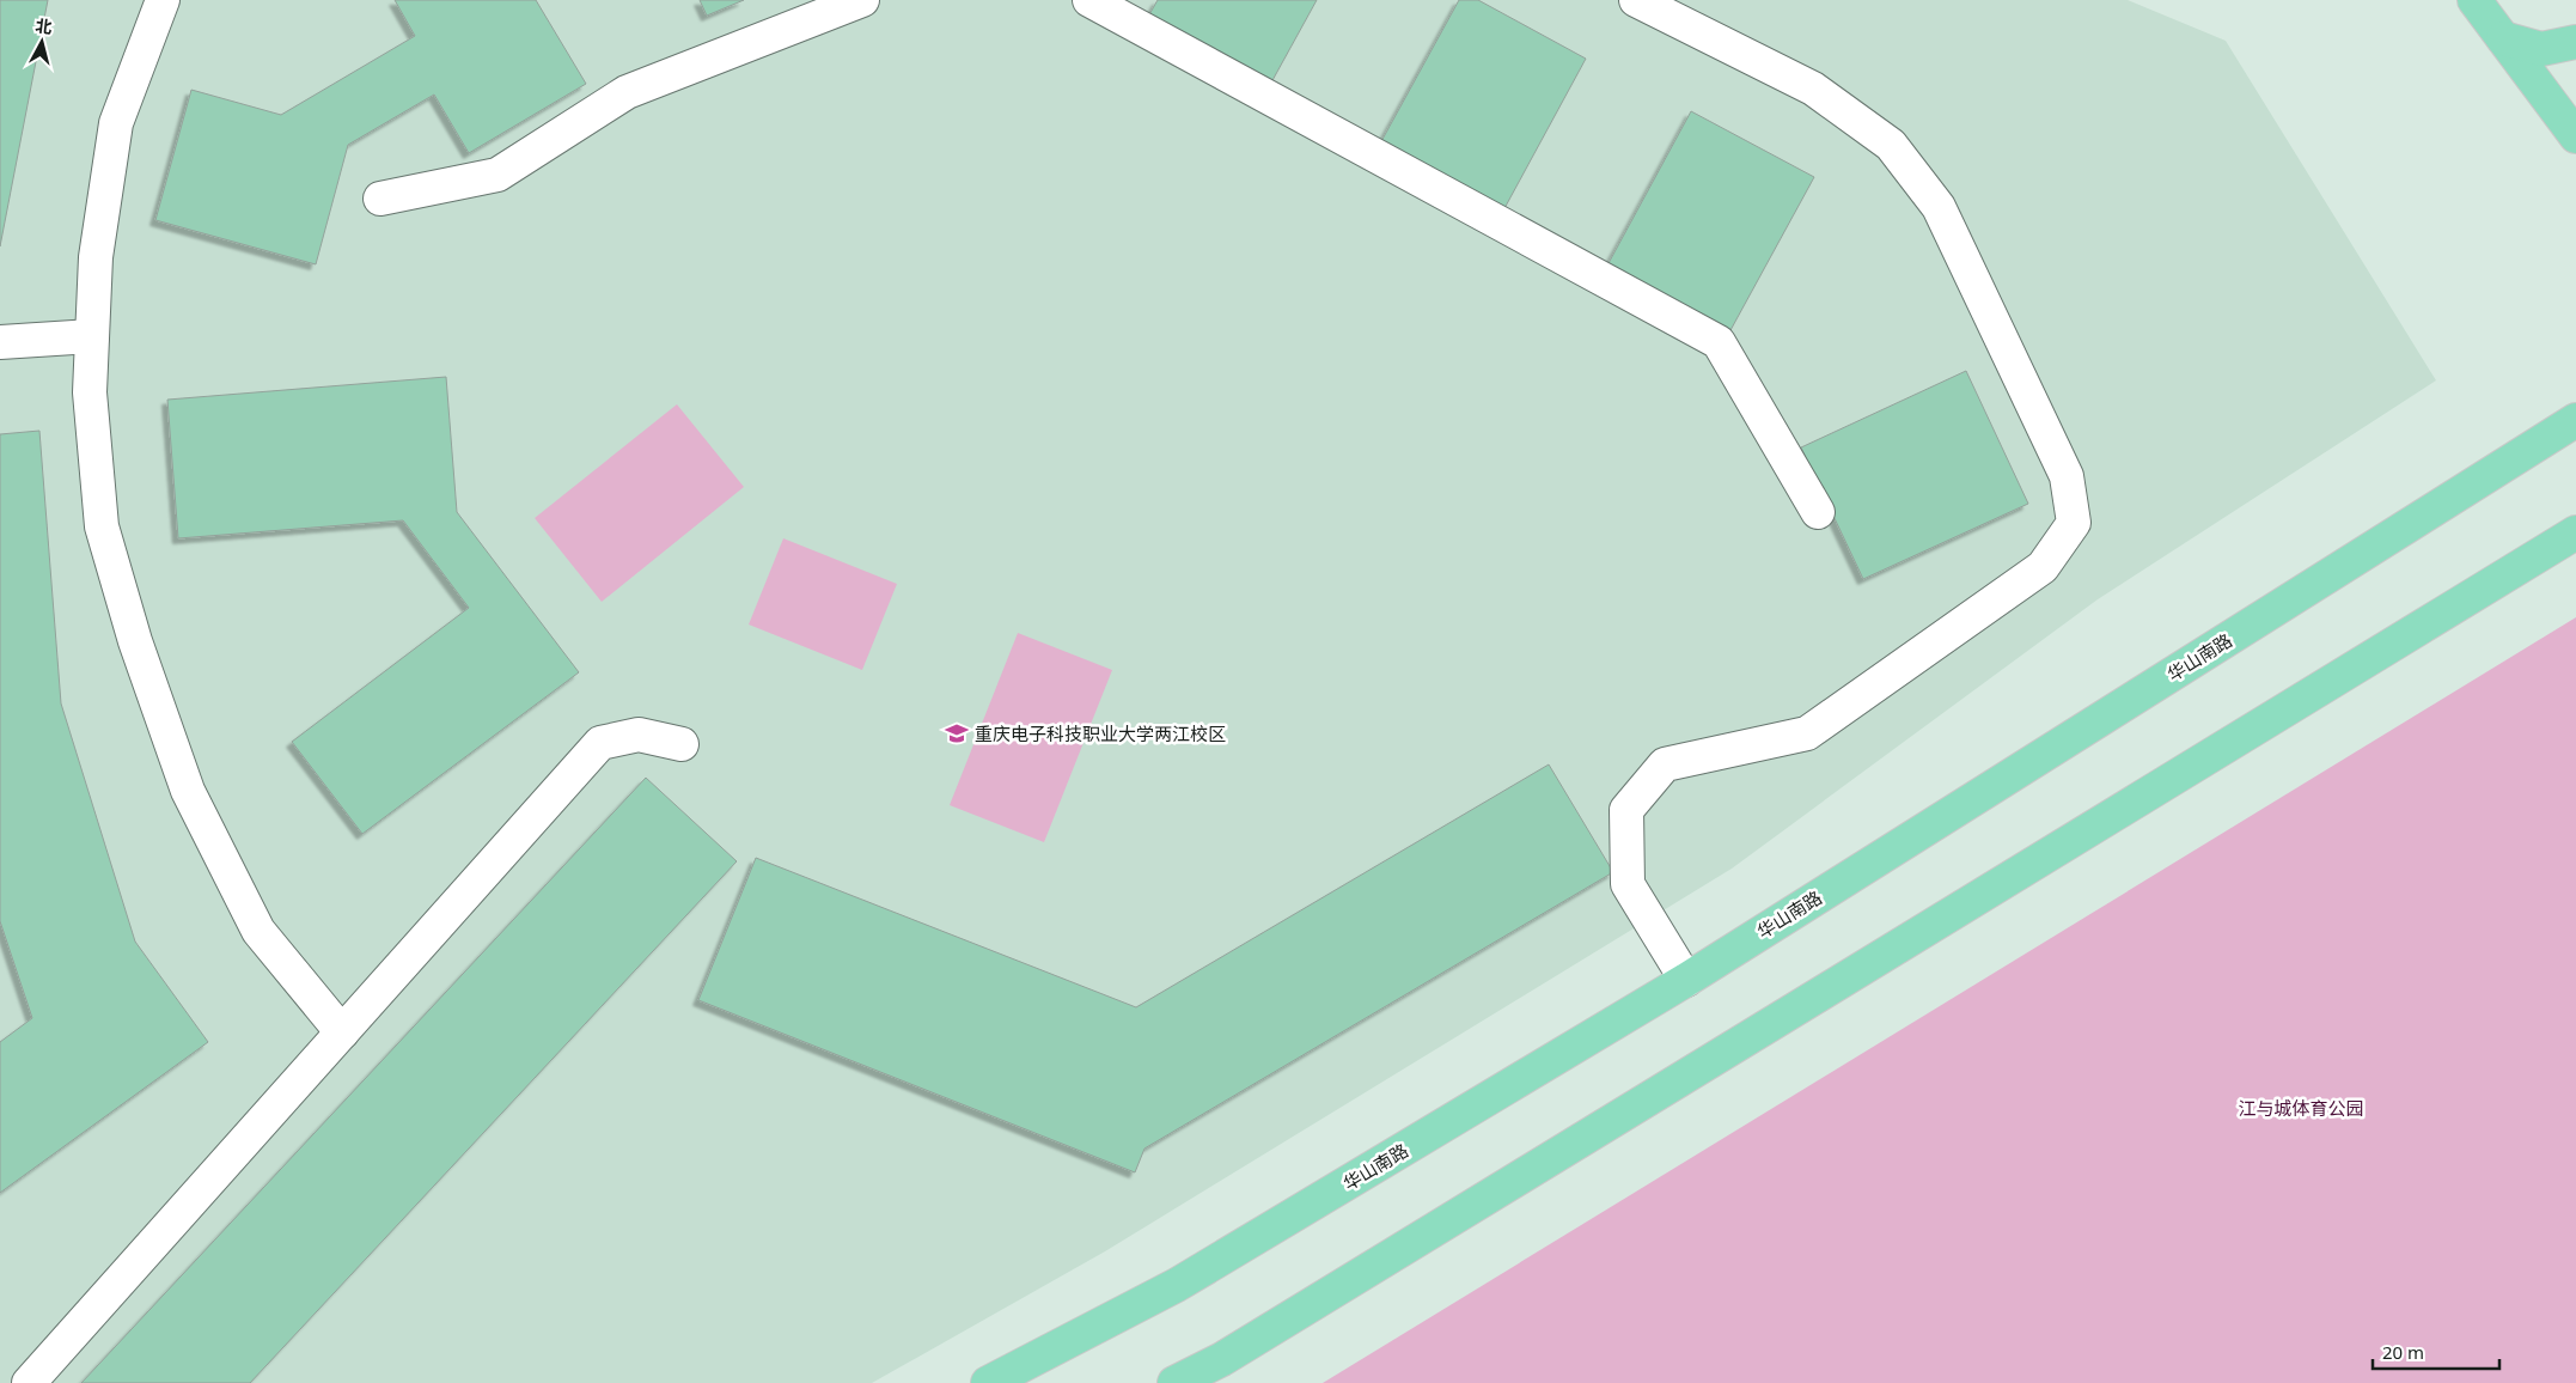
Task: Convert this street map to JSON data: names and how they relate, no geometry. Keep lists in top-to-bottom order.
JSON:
{
  "streets": {
    "main road": ["华山南路"]
  },
  "parks": ["江与城体育公园"],
  "places": {
    "school or university": ["重庆电子科技职业大学两江校区"]
  },
  "scale_bar": "20 m",
  "north": "top"
}
